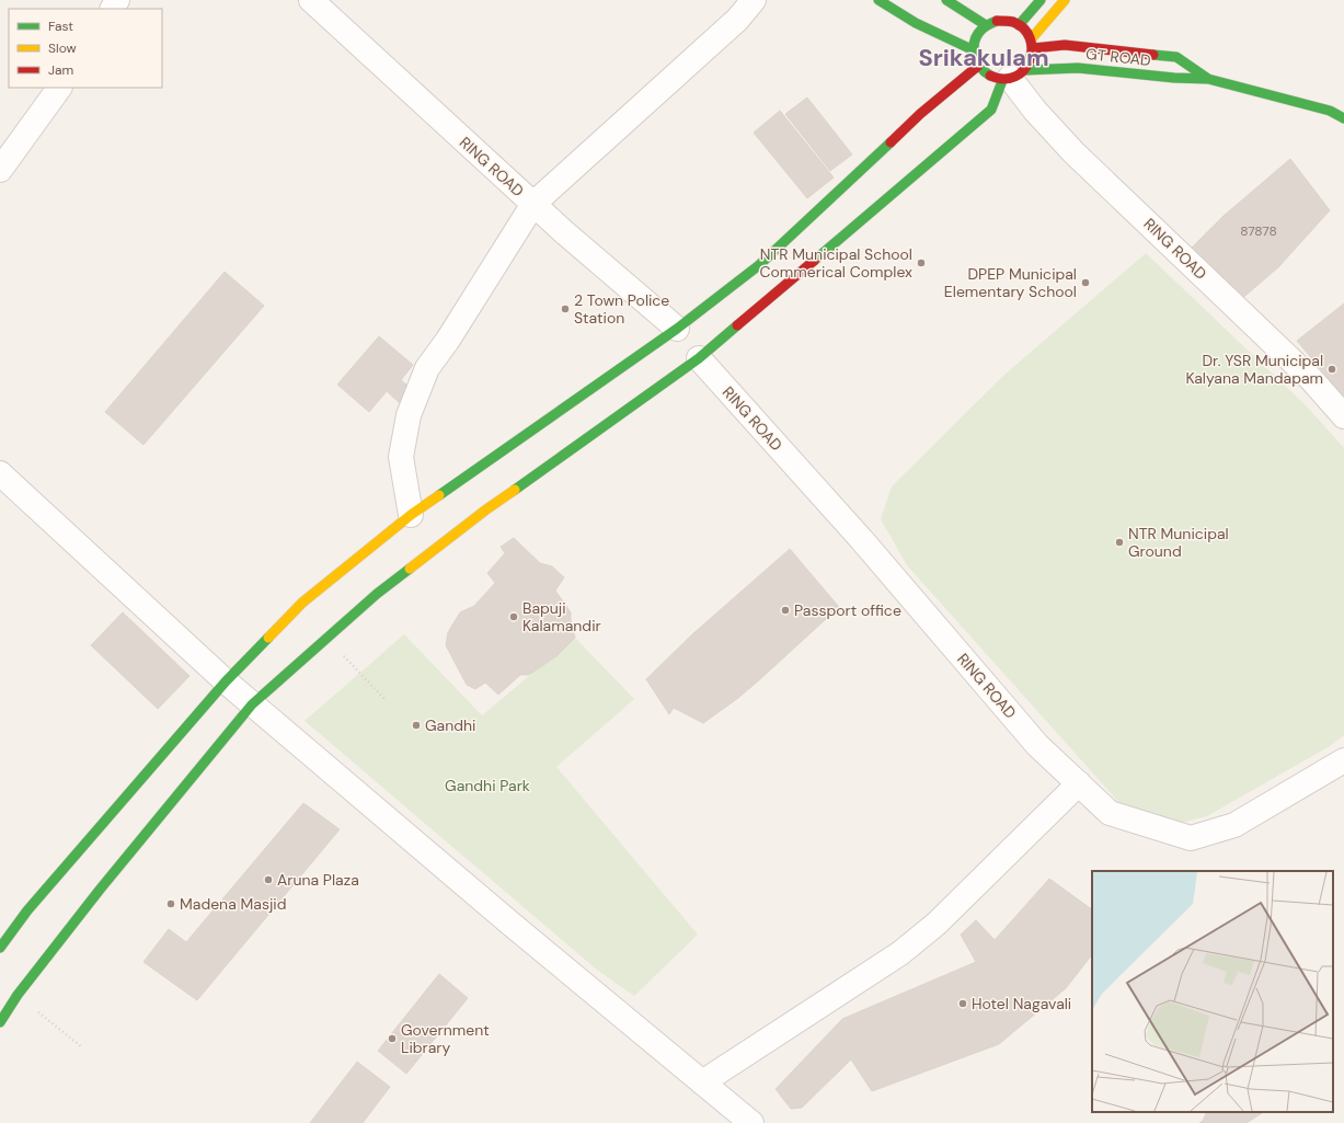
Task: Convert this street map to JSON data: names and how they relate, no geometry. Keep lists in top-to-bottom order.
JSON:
{
  "streets": {
    "main road": ["GT ROAD"],
    "street": ["RING ROAD"]
  },
  "crossings": [
    ["GT ROAD", "RING ROAD"]
  ],
  "districts": ["Srikakulam"],
  "parks": ["Gandhi Park"],
  "places": [
    "NTR Municipal School Commerical Complex",
    "DPEP Municipal Elementary School",
    "2 Town Police Station",
    "Dr. YSR Municipal Kalyana Mandapam",
    "NTR Municipal Ground",
    "Passport office",
    "Bapuji Kalamandir",
    "Gandhi",
    "Aruna Plaza",
    "Madena Masjid",
    "Hotel Nagavali",
    "Government Library"
  ],
  "house_numbers": ["87878"],
  "legend": ["Fast", "Slow", "Jam"]
}
